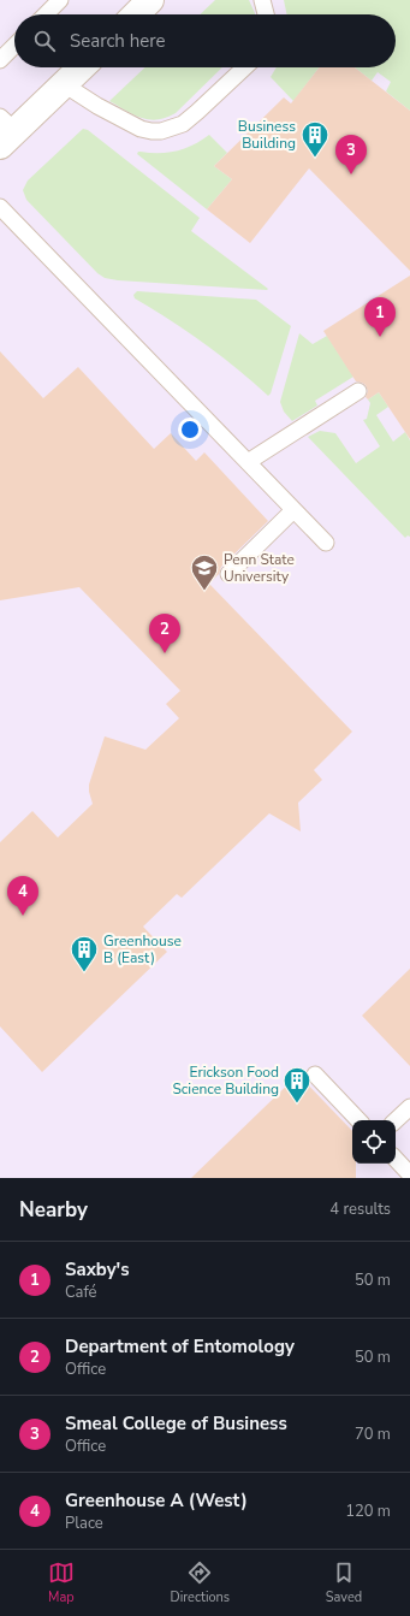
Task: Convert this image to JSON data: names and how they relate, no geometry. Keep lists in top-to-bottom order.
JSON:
{
  "places": {
    "building": ["Business Building", "Greenhouse B (East)", "Erickson Food Science Building"],
    "school or university": ["Penn State University"]
  },
  "page": {
    "search": "Search here",
    "pins": [
      "3",
      "1",
      "2",
      "4"
    ],
    "heading": ["Nearby", "4 results"],
    "list": [
      {
        "mark": "1",
        "name": "Saxby's",
        "note": "Café",
        "value": "50 m"
      },
      {
        "mark": "2",
        "name": "Department of Entomology",
        "note": "Office",
        "value": "50 m"
      },
      {
        "mark": "3",
        "name": "Smeal College of Business",
        "note": "Office",
        "value": "70 m"
      },
      {
        "mark": "4",
        "name": "Greenhouse A (West)",
        "note": "Place",
        "value": "120 m"
      }
    ],
    "nav": ["Map", "Directions", "Saved"]
  }
}
